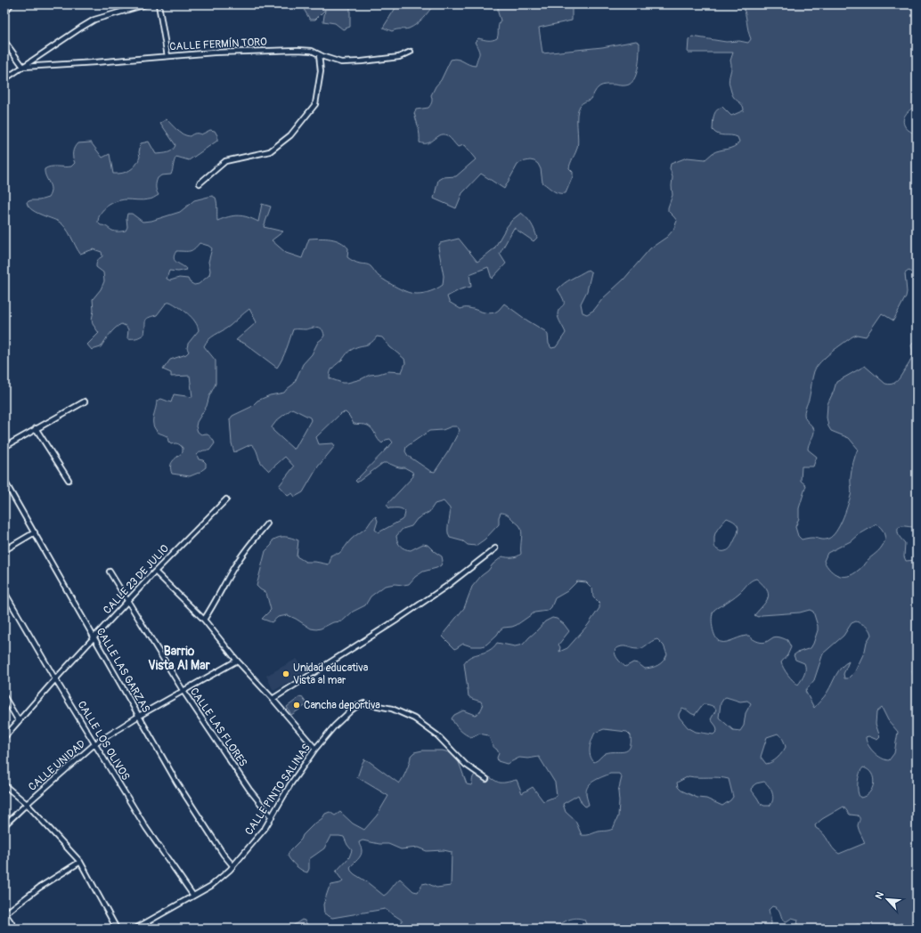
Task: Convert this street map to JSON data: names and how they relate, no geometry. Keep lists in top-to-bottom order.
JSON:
{
  "streets": {
    "street": [
      "CALLE FERMÍN TORO",
      "CALLE 23 DE JULIO",
      "CALLE LAS GARZAS",
      "CALLE LAS FLORES",
      "CALLE LOS OLIVOS",
      "CALLE UNIDAD",
      "CALLE PINTO SALINAS"
    ]
  },
  "crossings": [
    ["CALLE 23 DE JULIO", "CALLE LAS GARZAS"],
    ["CALLE 23 DE JULIO", "CALLE LAS FLORES"],
    ["CALLE 23 DE JULIO", "CALLE LOS OLIVOS"],
    ["CALLE LAS GARZAS", "CALLE UNIDAD"],
    ["CALLE LAS GARZAS", "CALLE PINTO SALINAS"],
    ["CALLE LAS FLORES", "CALLE UNIDAD"],
    ["CALLE LAS FLORES", "CALLE PINTO SALINAS"],
    ["CALLE LOS OLIVOS", "CALLE UNIDAD"],
    ["CALLE LOS OLIVOS", "CALLE PINTO SALINAS"]
  ],
  "districts": ["Barrio Vista Al Mar"],
  "places": ["Unidad educativa Vista al mar", "Cancha deportiva"],
  "north": "top left"
}
